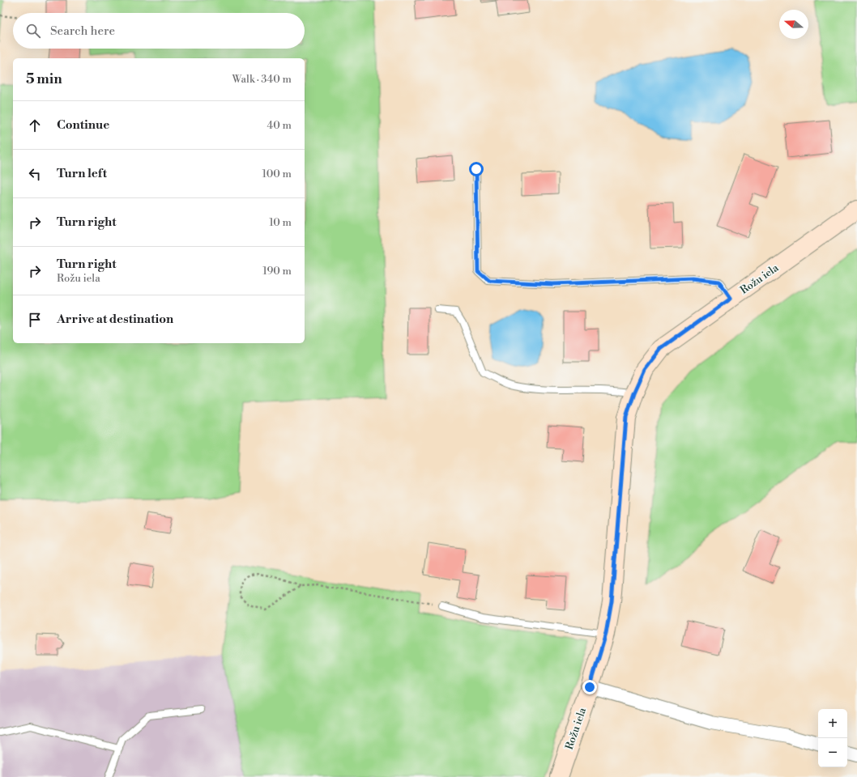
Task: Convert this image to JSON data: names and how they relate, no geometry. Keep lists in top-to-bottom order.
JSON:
{
  "streets": {
    "street": ["Rožu iela"]
  },
  "north": "left",
  "page": {
    "search": "Search here",
    "heading": ["5 min", "Walk · 340 m"],
    "list": [
      ["Continue", "40 m"],
      ["Turn left", "100 m"],
      ["Turn right", "10 m"],
      ["Turn right", "Rožu iela", "190 m"],
      "Arrive at destination"
    ],
    "map_buttons": ["+", "−"]
  }
}
